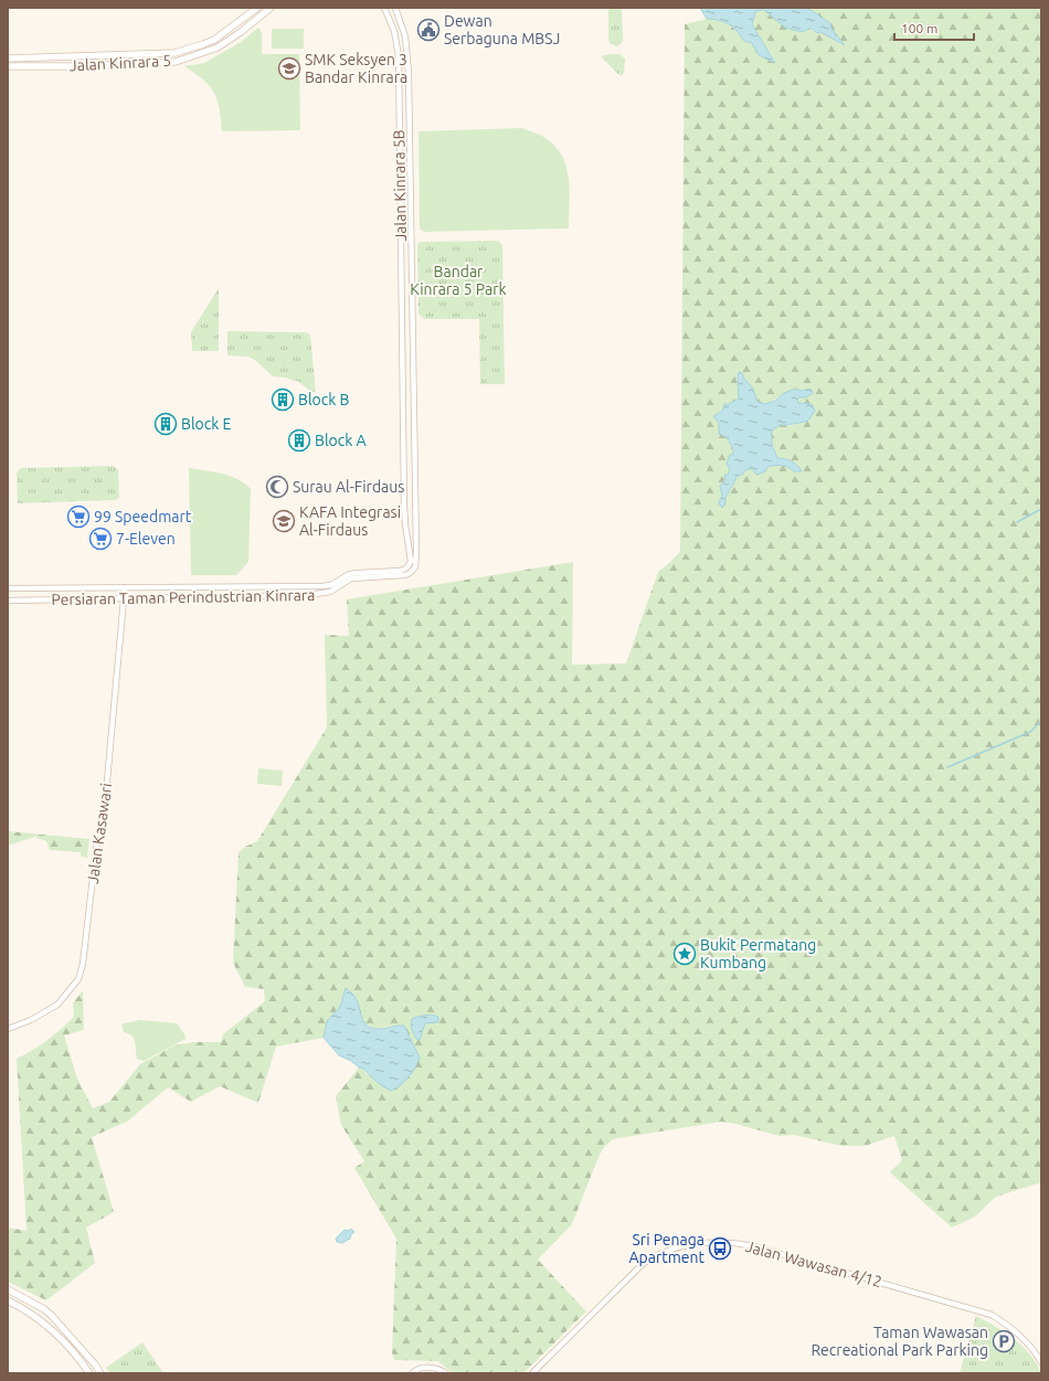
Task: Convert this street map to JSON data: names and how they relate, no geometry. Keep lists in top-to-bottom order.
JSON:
{
  "streets": {
    "main road": ["Jalan Kinrara 5"],
    "street": [
      "Jalan Kinrara 5B",
      "Persiaran Taman Perindustrian Kinrara",
      "Jalan Kasawari",
      "Jalan Wawasan 4/12"
    ]
  },
  "crossings": [
    ["Jalan Kinrara 5B", "Persiaran Taman Perindustrian Kinrara"],
    ["Persiaran Taman Perindustrian Kinrara", "Jalan Kasawari"]
  ],
  "parks": ["Bandar Kinrara 5 Park"],
  "places": {
    "public building": ["Dewan Serbaguna MBSJ"],
    "school or university": ["SMK Seksyen 3 Bandar Kinrara", "KAFA Integrasi Al-Firdaus"],
    "building": ["Block B", "Block E", "Block A"],
    "mosque": ["Surau Al-Firdaus"],
    "supermarket": ["99 Speedmart", "7-Eleven"],
    "place": ["Bukit Permatang Kumbang"],
    "bus stop": ["Sri Penaga Apartment"],
    "parking": ["Taman Wawasan Recreational Park Parking"]
  },
  "scale_bar": "100 m"
}
